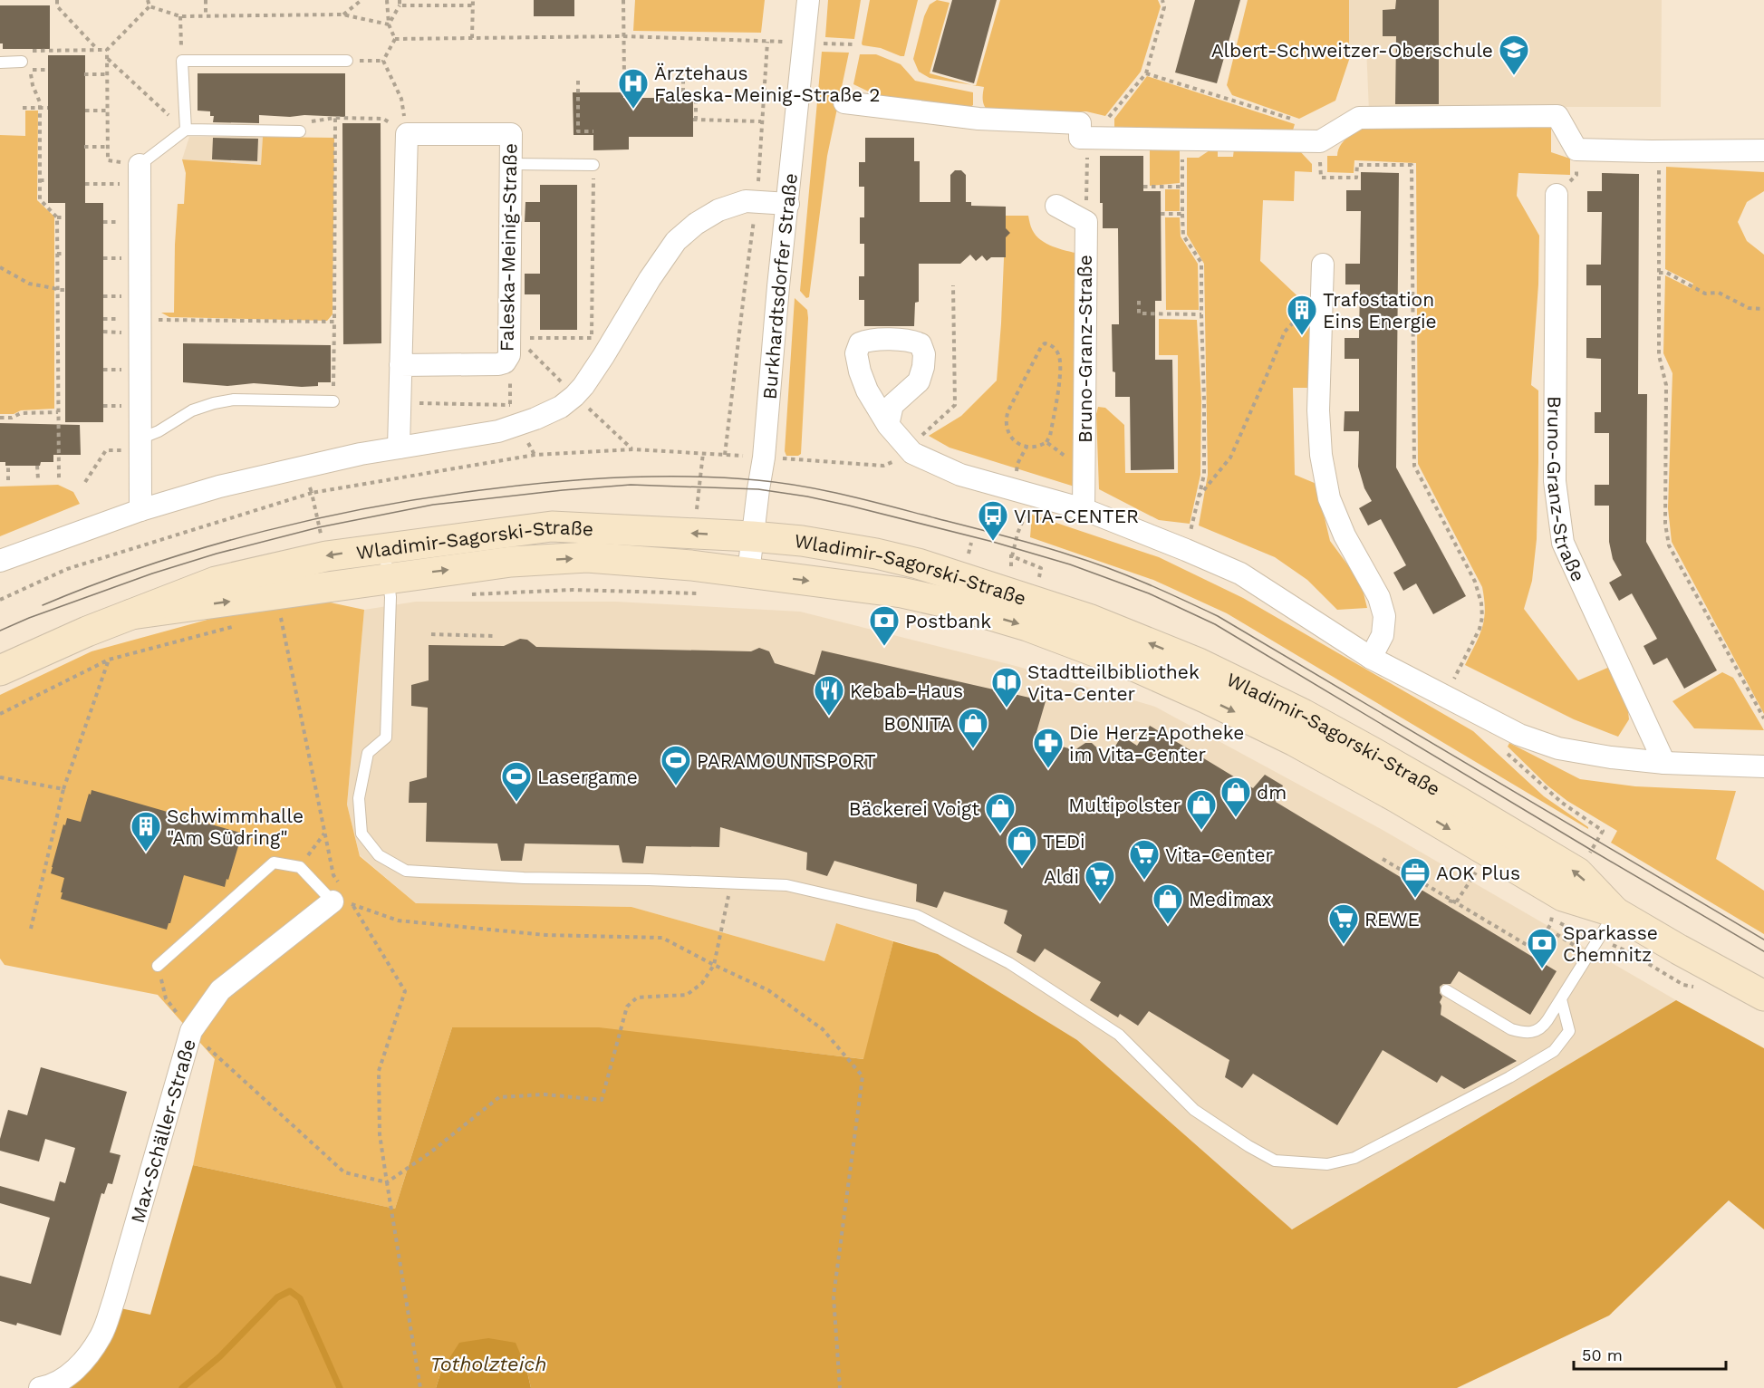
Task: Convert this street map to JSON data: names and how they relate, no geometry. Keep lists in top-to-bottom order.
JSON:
{
  "streets": {
    "main road": ["Wladimir-Sagorski-Straße"],
    "street": [
      "Faleska-Meinig-Straße",
      "Burkhardtsdorfer Straße",
      "Bruno-Granz-Straße",
      "Max-Schäller-Straße"
    ]
  },
  "crossings": [
    ["Burkhardtsdorfer Straße", "Wladimir-Sagorski-Straße"]
  ],
  "water": ["Totholzteich"],
  "places": {
    "school or university": ["Albert-Schweitzer-Oberschule"],
    "hospital": ["Ärztehaus Faleska-Meinig-Straße 2"],
    "building": ["Trafostation Eins Energie", "Schwimmhalle \"Am Südring\""],
    "bus stop": ["VITA-CENTER"],
    "bank": ["Postbank", "Sparkasse Chemnitz"],
    "library": ["Stadtteilbibliothek Vita-Center"],
    "restaurant": ["Kebab-Haus"],
    "shop": [
      "BONITA",
      "dm",
      "Multipolster",
      "Bäckerei Voigt",
      "TEDi",
      "Medimax"
    ],
    "pharmacy": ["Die Herz-Apotheke im Vita-Center"],
    "sports": ["PARAMOUNTSPORT", "Lasergame"],
    "supermarket": ["Vita-Center", "Aldi", "REWE"],
    "office": ["AOK Plus"]
  },
  "scale_bar": "50 m"
}
